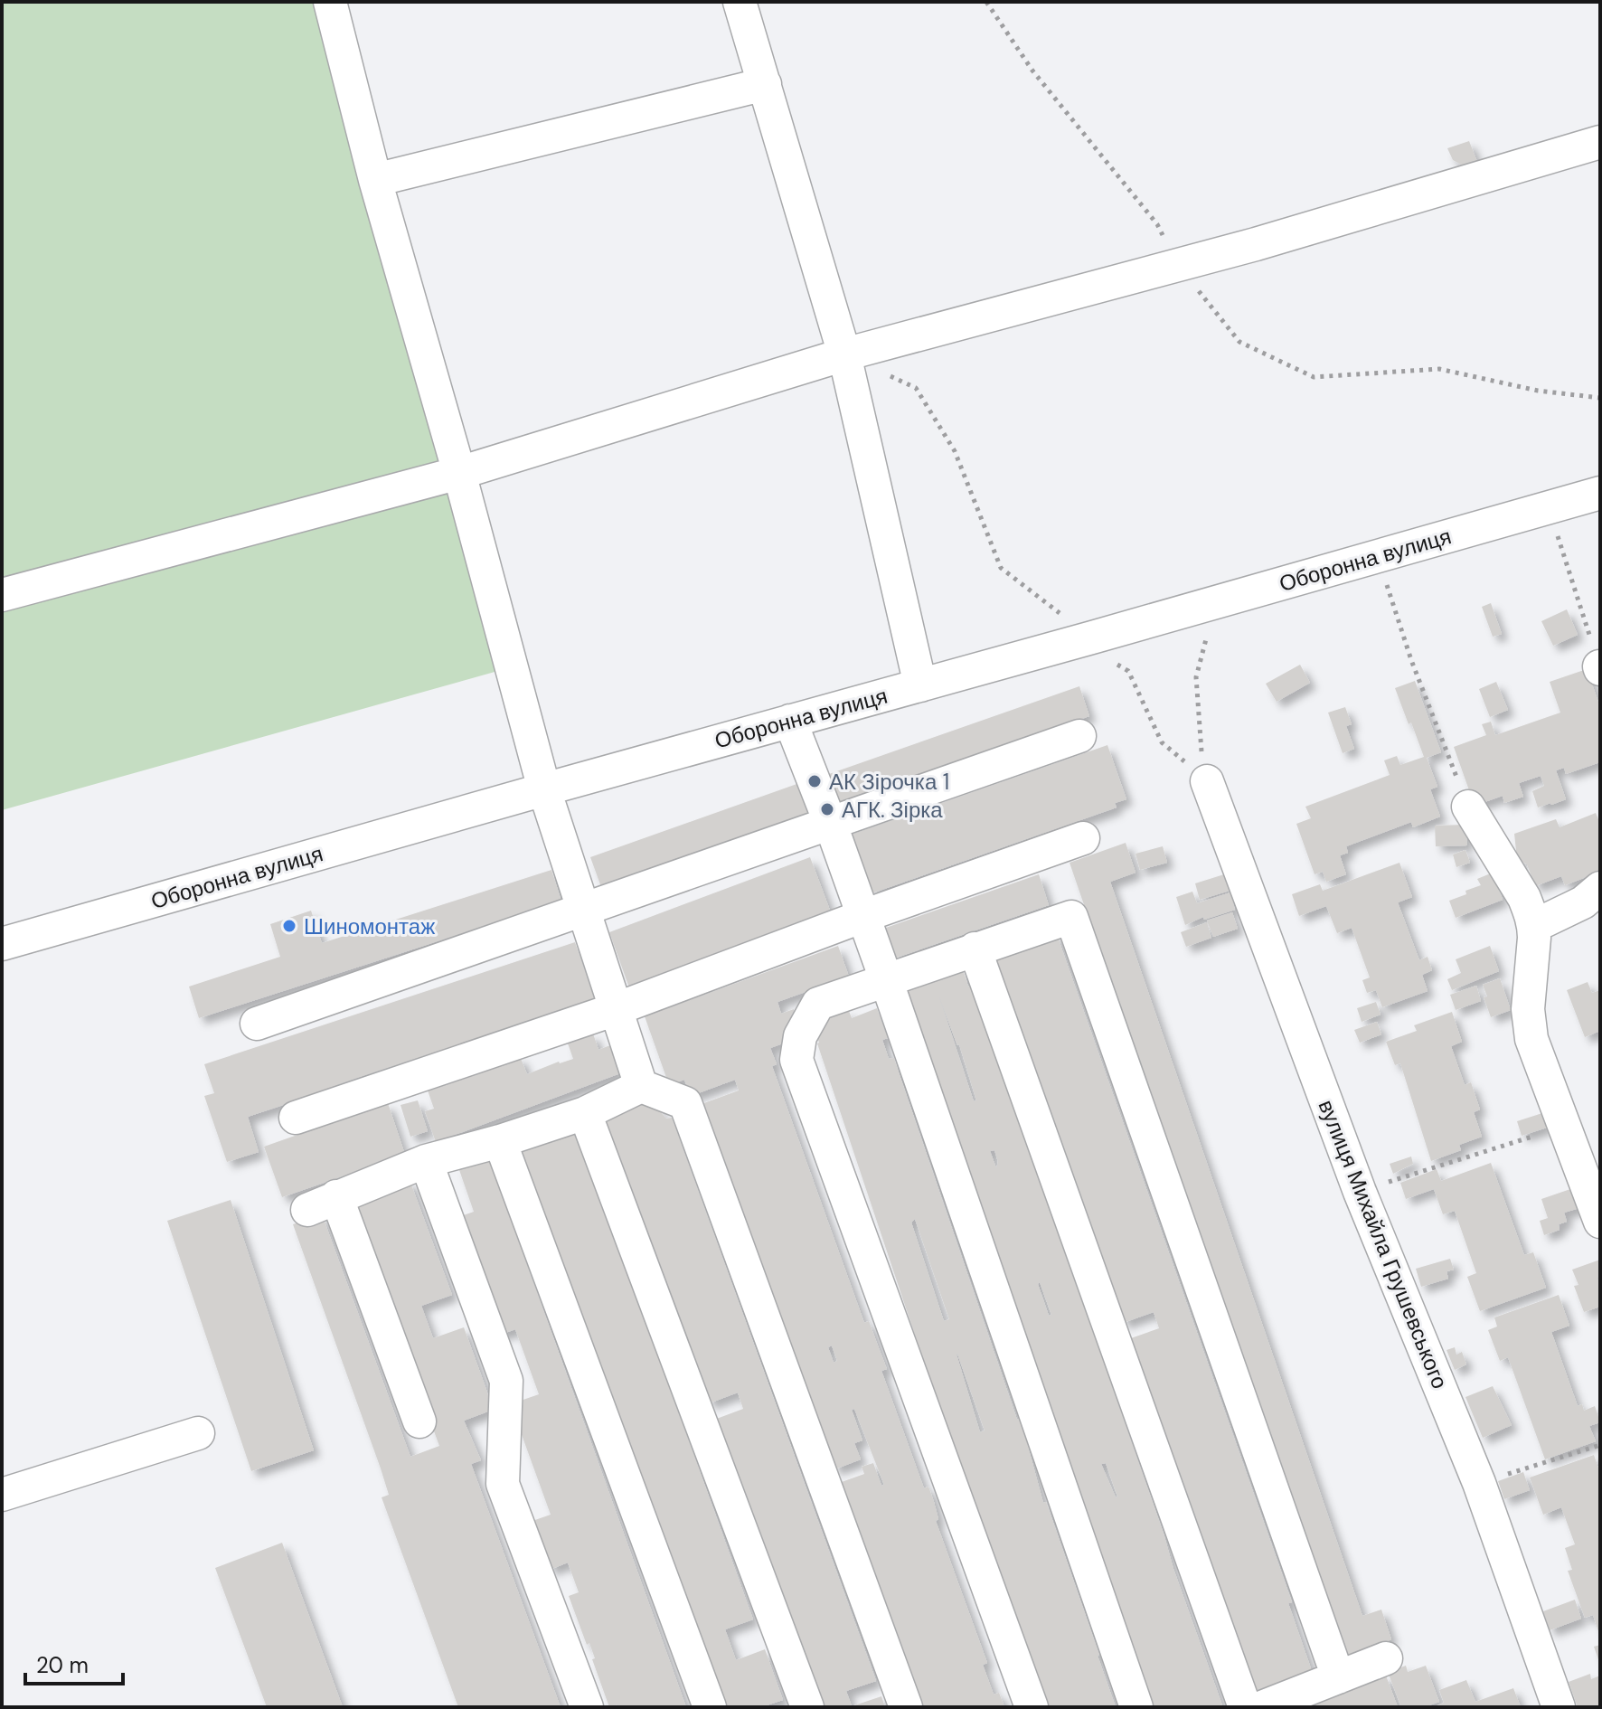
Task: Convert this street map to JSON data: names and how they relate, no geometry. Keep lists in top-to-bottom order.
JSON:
{
  "streets": {
    "street": ["Оборонна вулиця", "вулиця Михайла Грушевського"]
  },
  "places": ["АК Зірочка 1", "АГК. Зірка", "Шиномонтаж"],
  "scale_bar": "20 m"
}
